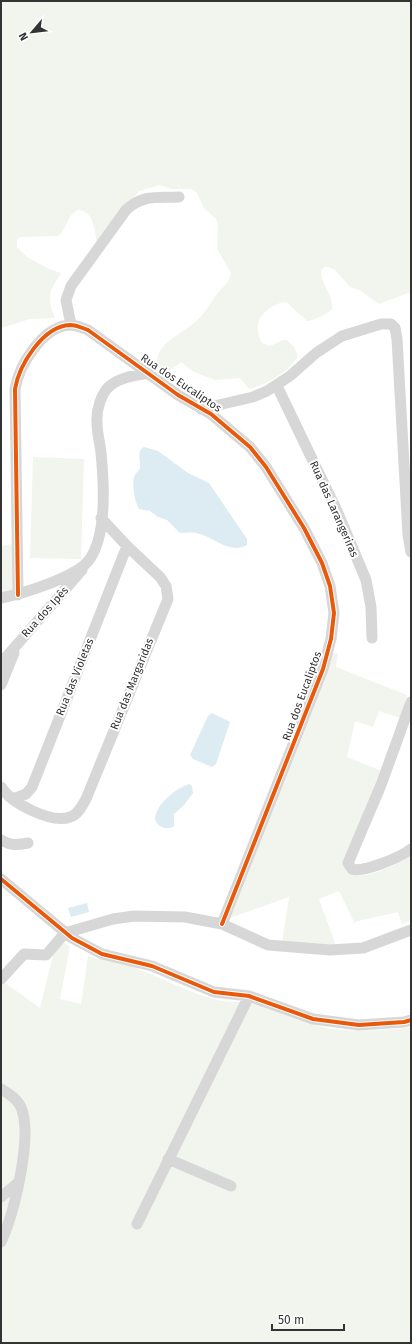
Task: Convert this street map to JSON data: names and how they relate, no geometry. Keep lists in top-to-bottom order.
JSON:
{
  "streets": {
    "street": [
      "Rua dos Eucaliptos",
      "Rua das Larangeriras",
      "Rua dos Ipês",
      "Rua das Violetas",
      "Rua das Margaridas"
    ]
  },
  "crossings": [
    ["Rua dos Eucaliptos", "Rua dos Ipês"],
    ["Rua dos Ipês", "Rua das Margaridas"],
    ["Rua das Violetas", "Rua das Margaridas"]
  ],
  "scale_bar": "50 m",
  "north": "bottom left"
}
